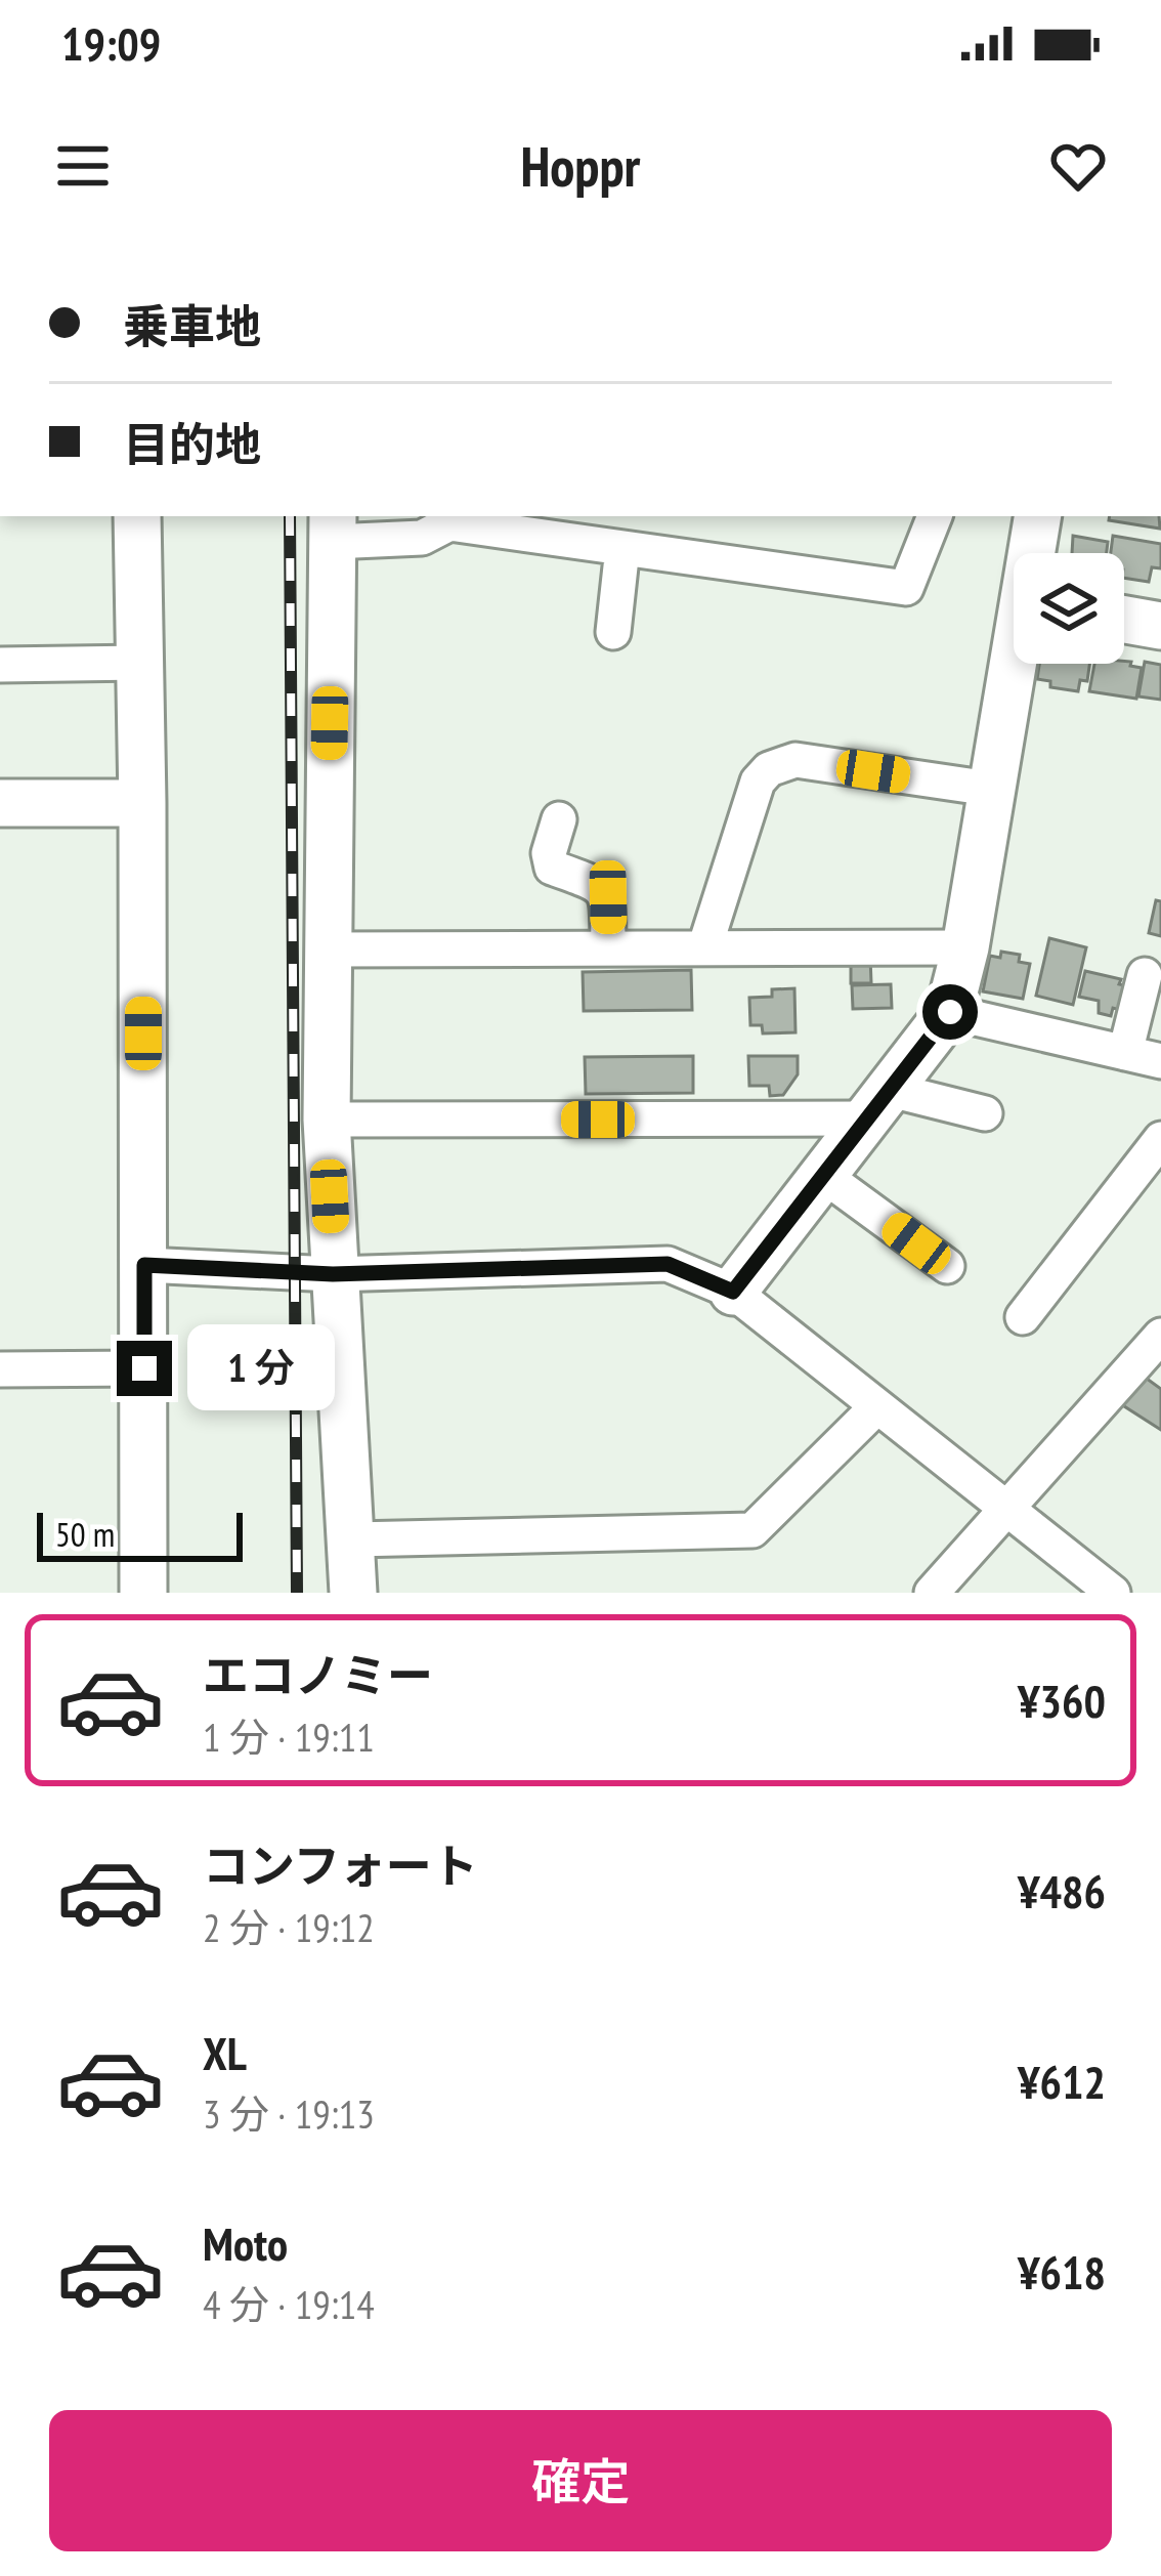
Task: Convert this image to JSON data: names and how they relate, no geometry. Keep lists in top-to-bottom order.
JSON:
{
  "scale_bar": "50 m",
  "page": {
    "status": "19:09",
    "header": "Hoppr",
    "banner": ["乗車地", "目的地"],
    "bubble": "1 分",
    "scale": "50 m",
    "list": [
      {
        "name": "エコノミー",
        "note": "1 分 · 19:11",
        "value": "¥360"
      },
      {
        "name": "コンフォート",
        "note": "2 分 · 19:12",
        "value": "¥486"
      },
      {
        "name": "XL",
        "note": "3 分 · 19:13",
        "value": "¥612"
      },
      {
        "name": "Moto",
        "note": "4 分 · 19:14",
        "value": "¥618"
      }
    ],
    "buttons": "確定"
  }
}
